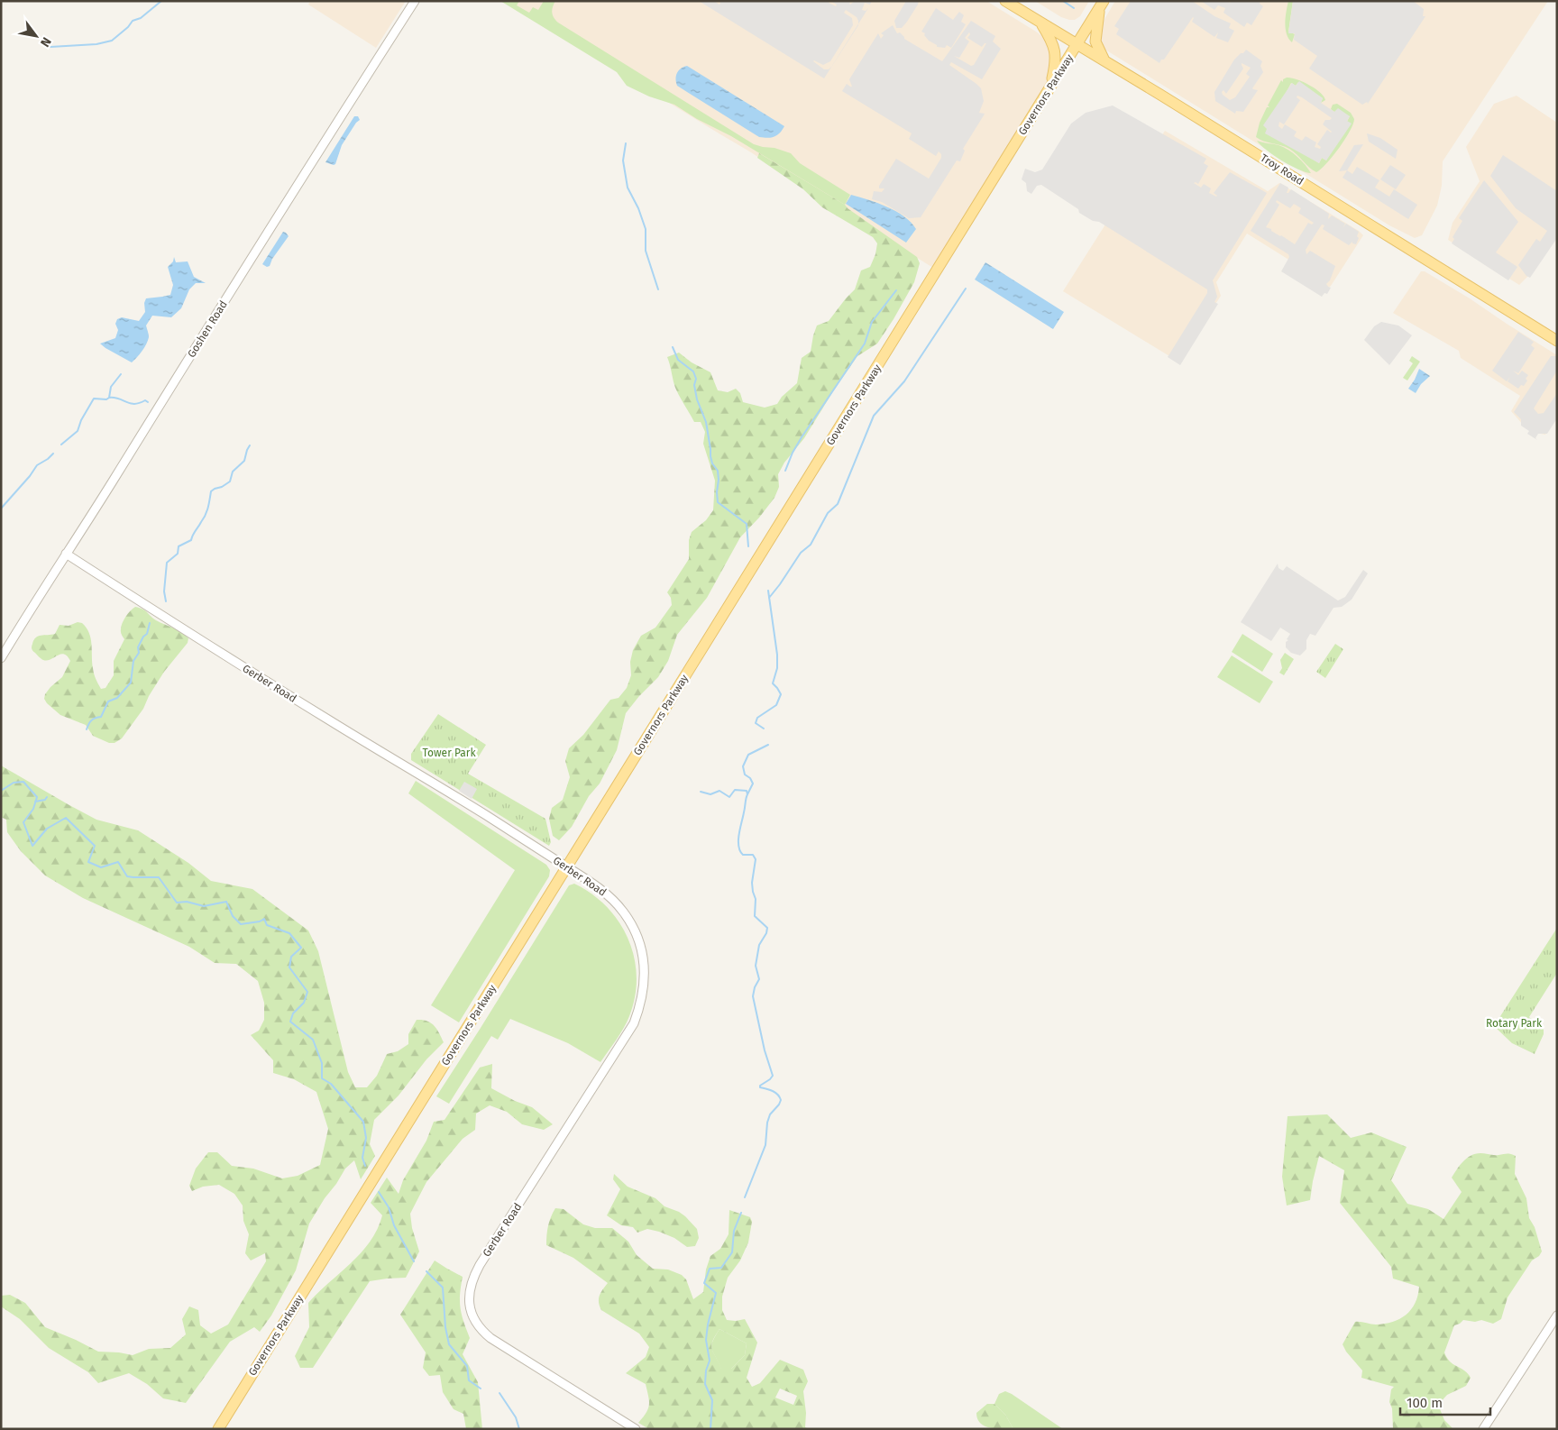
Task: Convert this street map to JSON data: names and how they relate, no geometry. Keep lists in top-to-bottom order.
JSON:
{
  "streets": {
    "main road": ["Governors Parkway", "Troy Road"],
    "street": ["Goshen Road", "Gerber Road"]
  },
  "crossings": [
    ["Governors Parkway", "Troy Road"],
    ["Governors Parkway", "Gerber Road"],
    ["Goshen Road", "Gerber Road"]
  ],
  "parks": ["Tower Park", "Rotary Park"],
  "scale_bar": "100 m",
  "north": "bottom right"
}
